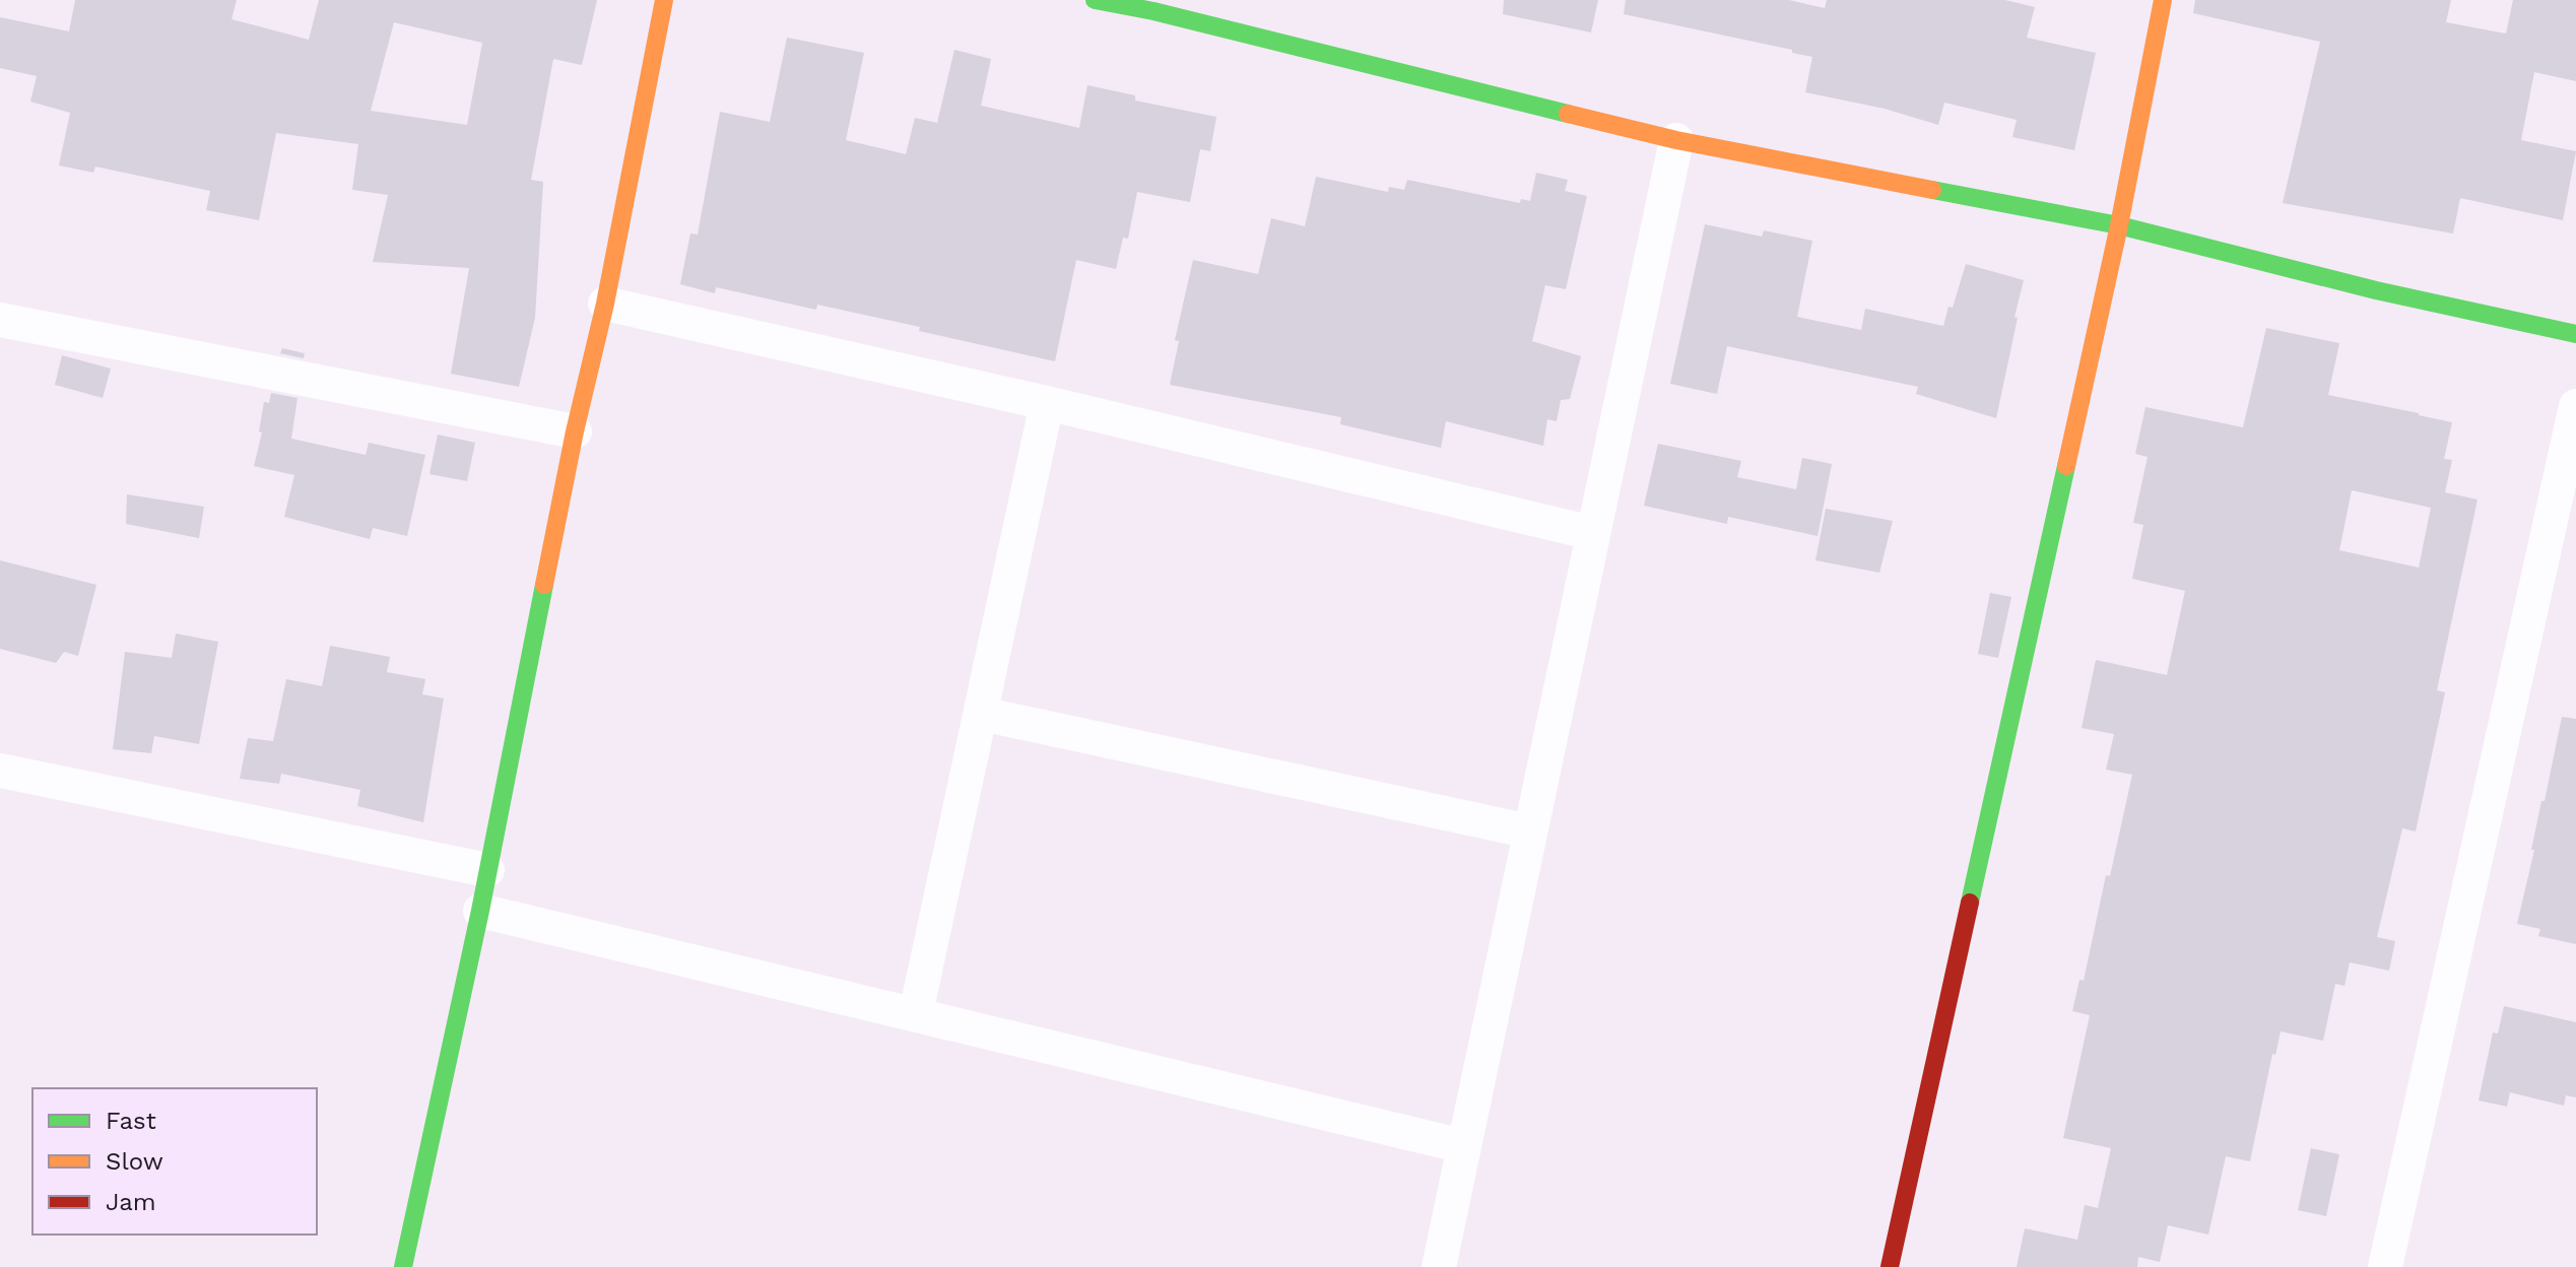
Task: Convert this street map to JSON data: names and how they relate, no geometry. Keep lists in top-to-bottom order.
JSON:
{
  "legend": ["Fast", "Slow", "Jam"]
}
